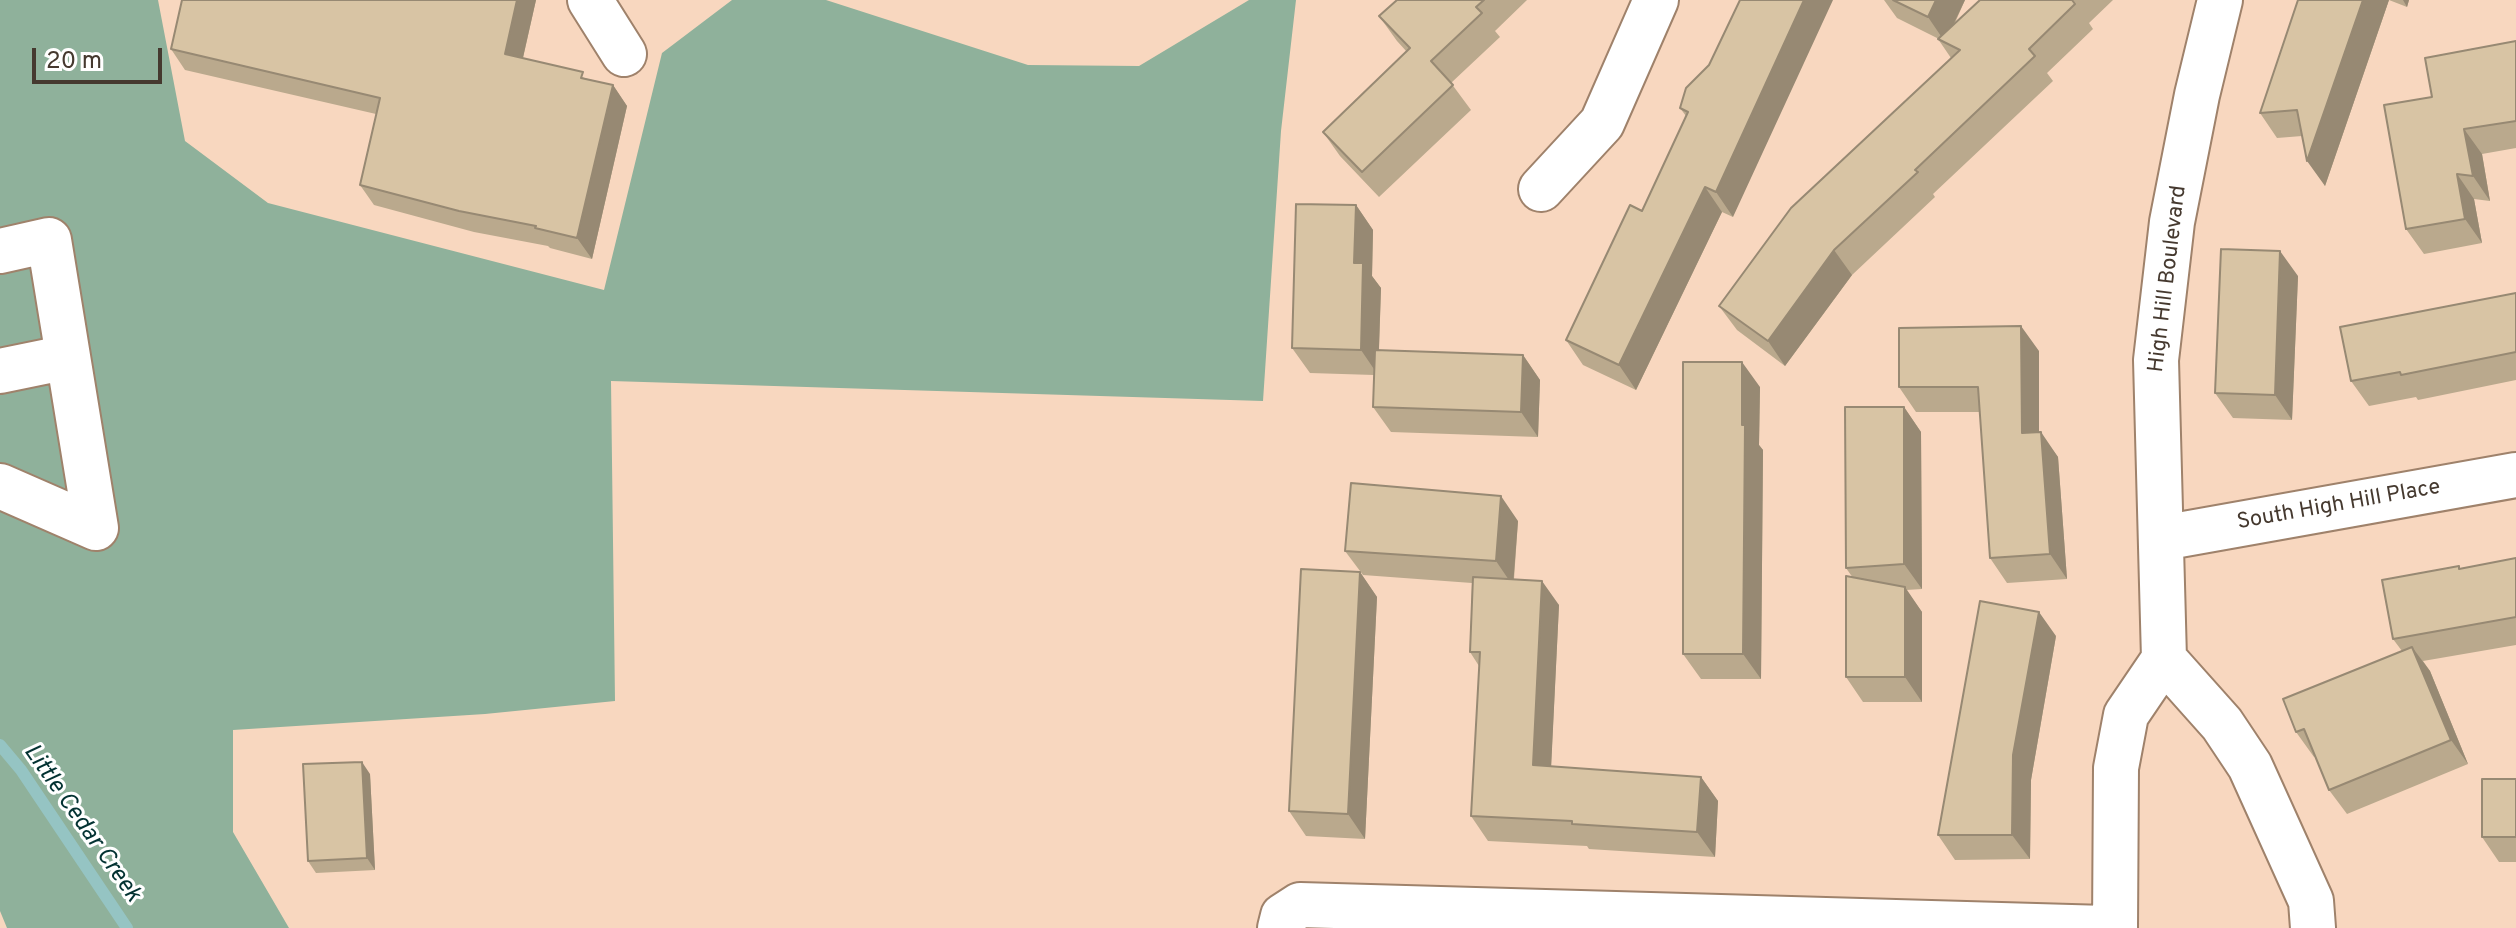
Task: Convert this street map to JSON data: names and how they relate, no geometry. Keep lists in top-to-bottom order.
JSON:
{
  "streets": {
    "street": ["High Hill Boulevard", "South High Hill Place"]
  },
  "crossings": [
    ["High Hill Boulevard", "South High Hill Place"]
  ],
  "water": ["Little Cedar Creek"],
  "scale_bar": "20 m"
}
